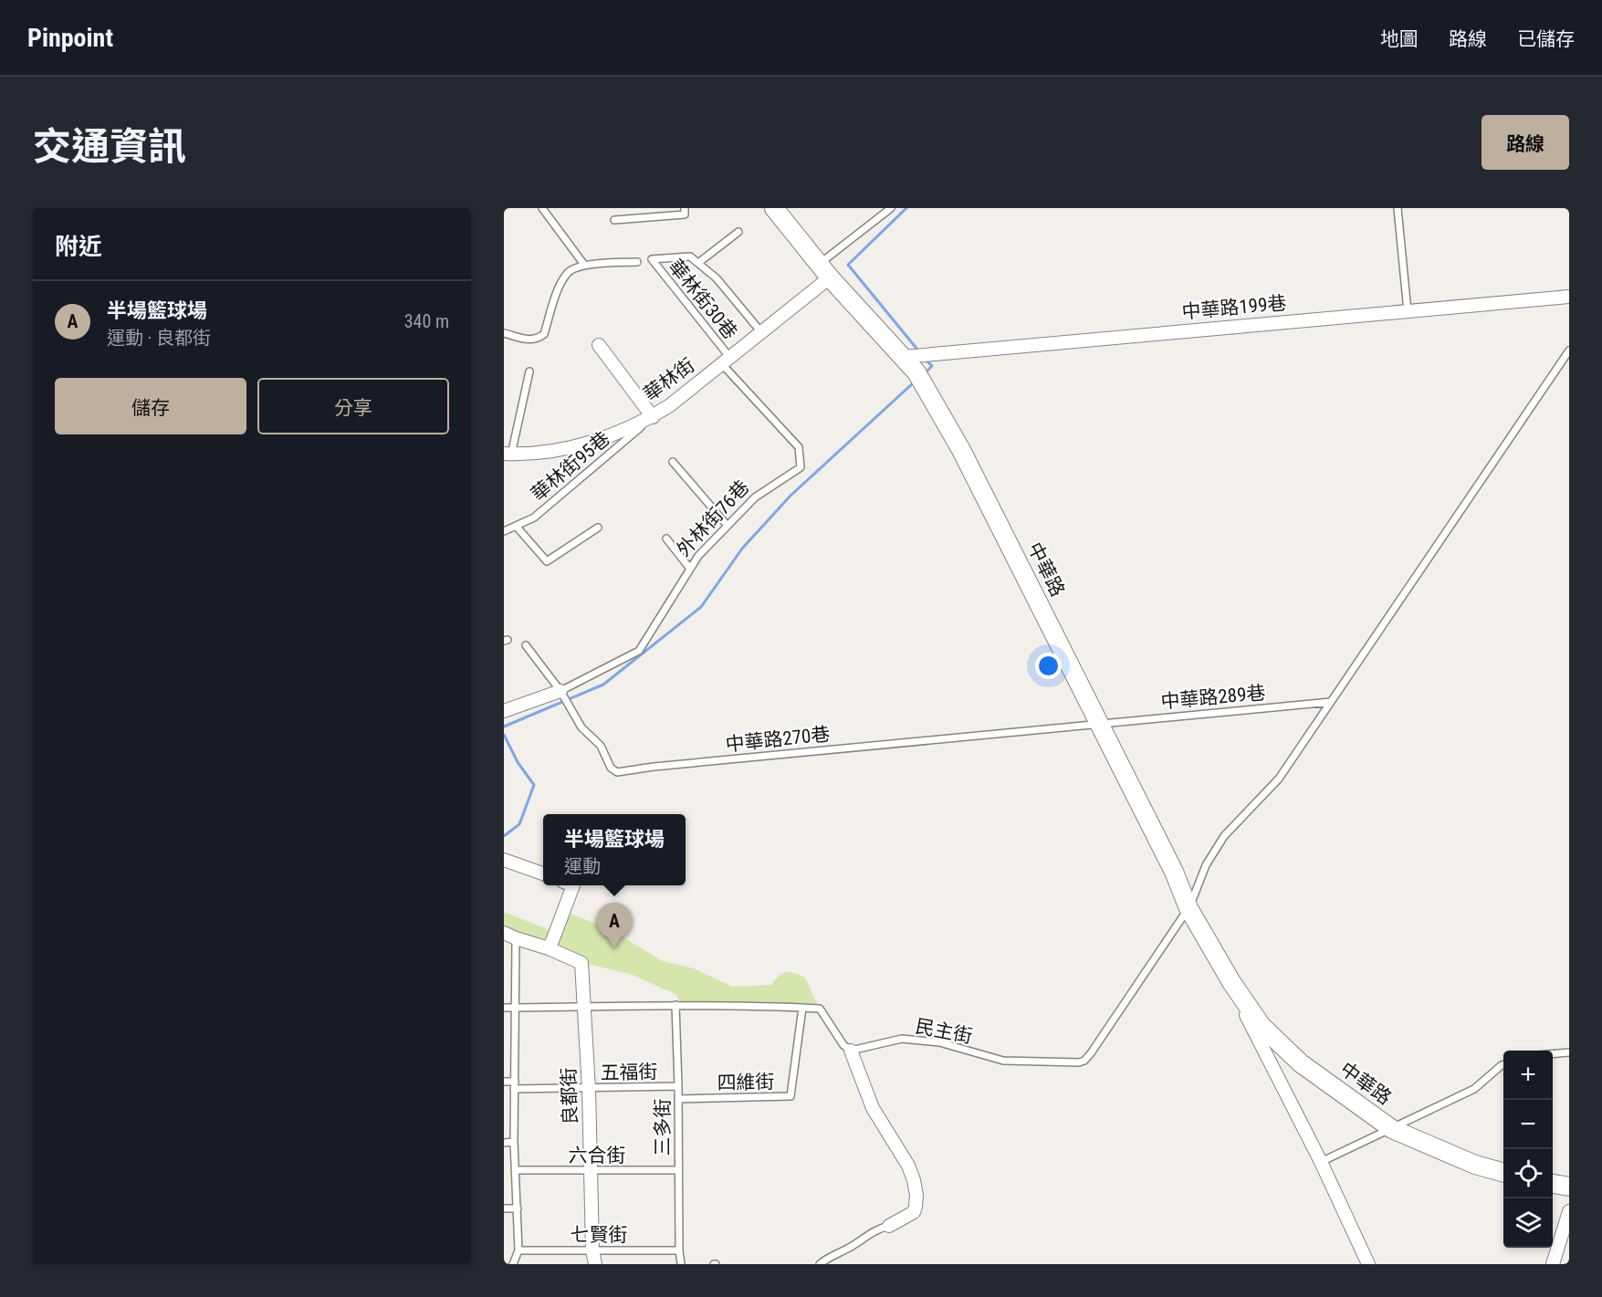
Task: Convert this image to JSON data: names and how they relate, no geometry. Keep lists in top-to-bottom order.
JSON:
{
  "streets": {
    "main road": ["中華路"],
    "street": [
      "中華路199巷",
      "華林街",
      "外林街76巷",
      "良都街"
    ],
    "lane": [
      "華林街30巷",
      "華林街95巷",
      "中華路289巷",
      "中華路270巷",
      "民主街",
      "五福街",
      "四維街",
      "三多街",
      "六合街",
      "七賢街"
    ]
  },
  "crossings": [
    ["華林街30巷", "華林街"],
    ["華林街30巷", "外林街76巷"],
    ["中華路199巷", "中華路"],
    ["華林街", "華林街95巷"],
    ["華林街", "外林街76巷"],
    ["華林街", "中華路"],
    ["外林街76巷", "中華路270巷"],
    ["中華路", "中華路289巷"],
    ["中華路", "中華路270巷"],
    ["中華路", "民主街"],
    ["中華路289巷", "中華路270巷"],
    ["五福街", "良都街"],
    ["五福街", "三多街"],
    ["四維街", "三多街"],
    ["良都街", "六合街"],
    ["良都街", "七賢街"],
    ["三多街", "六合街"],
    ["三多街", "七賢街"]
  ],
  "page": {
    "header": "Pinpoint",
    "nav": ["地圖", "路線", "已儲存"],
    "title": "交通資訊",
    "buttons": [
      "路線",
      ["儲存", "分享"]
    ],
    "heading": "附近",
    "list": [
      {
        "mark": "A",
        "name": "半場籃球場",
        "note": "運動 · 良都街",
        "value": "340 m"
      }
    ],
    "popup": ["半場籃球場", "運動"],
    "pins": "A",
    "map_buttons": ["+", "−"]
  }
}
